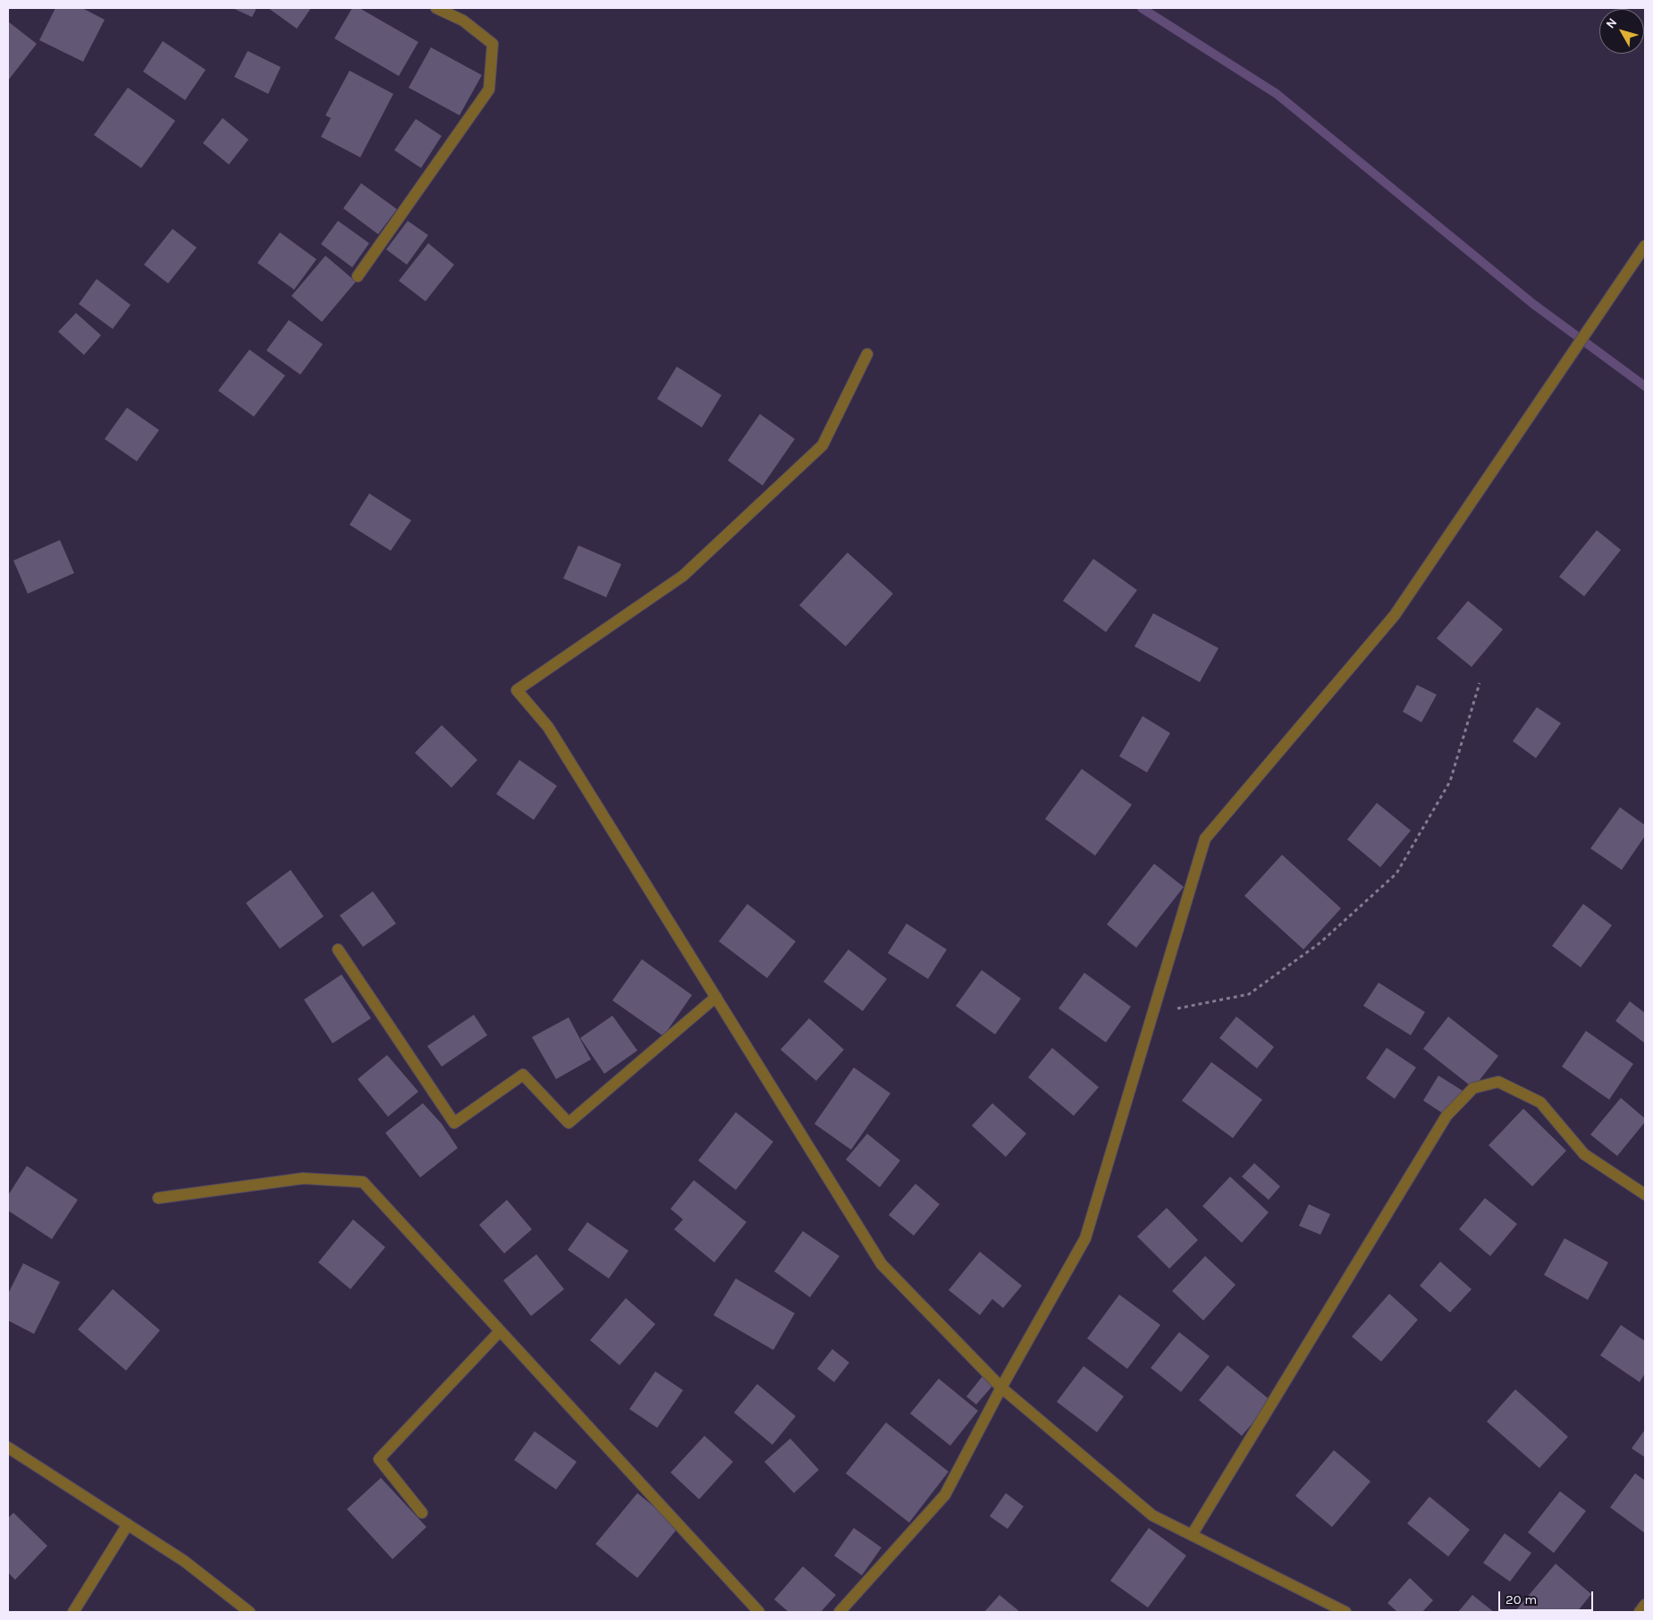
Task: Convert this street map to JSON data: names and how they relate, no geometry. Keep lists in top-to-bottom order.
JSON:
{
  "scale_bar": "20 m",
  "north": "top left"
}
